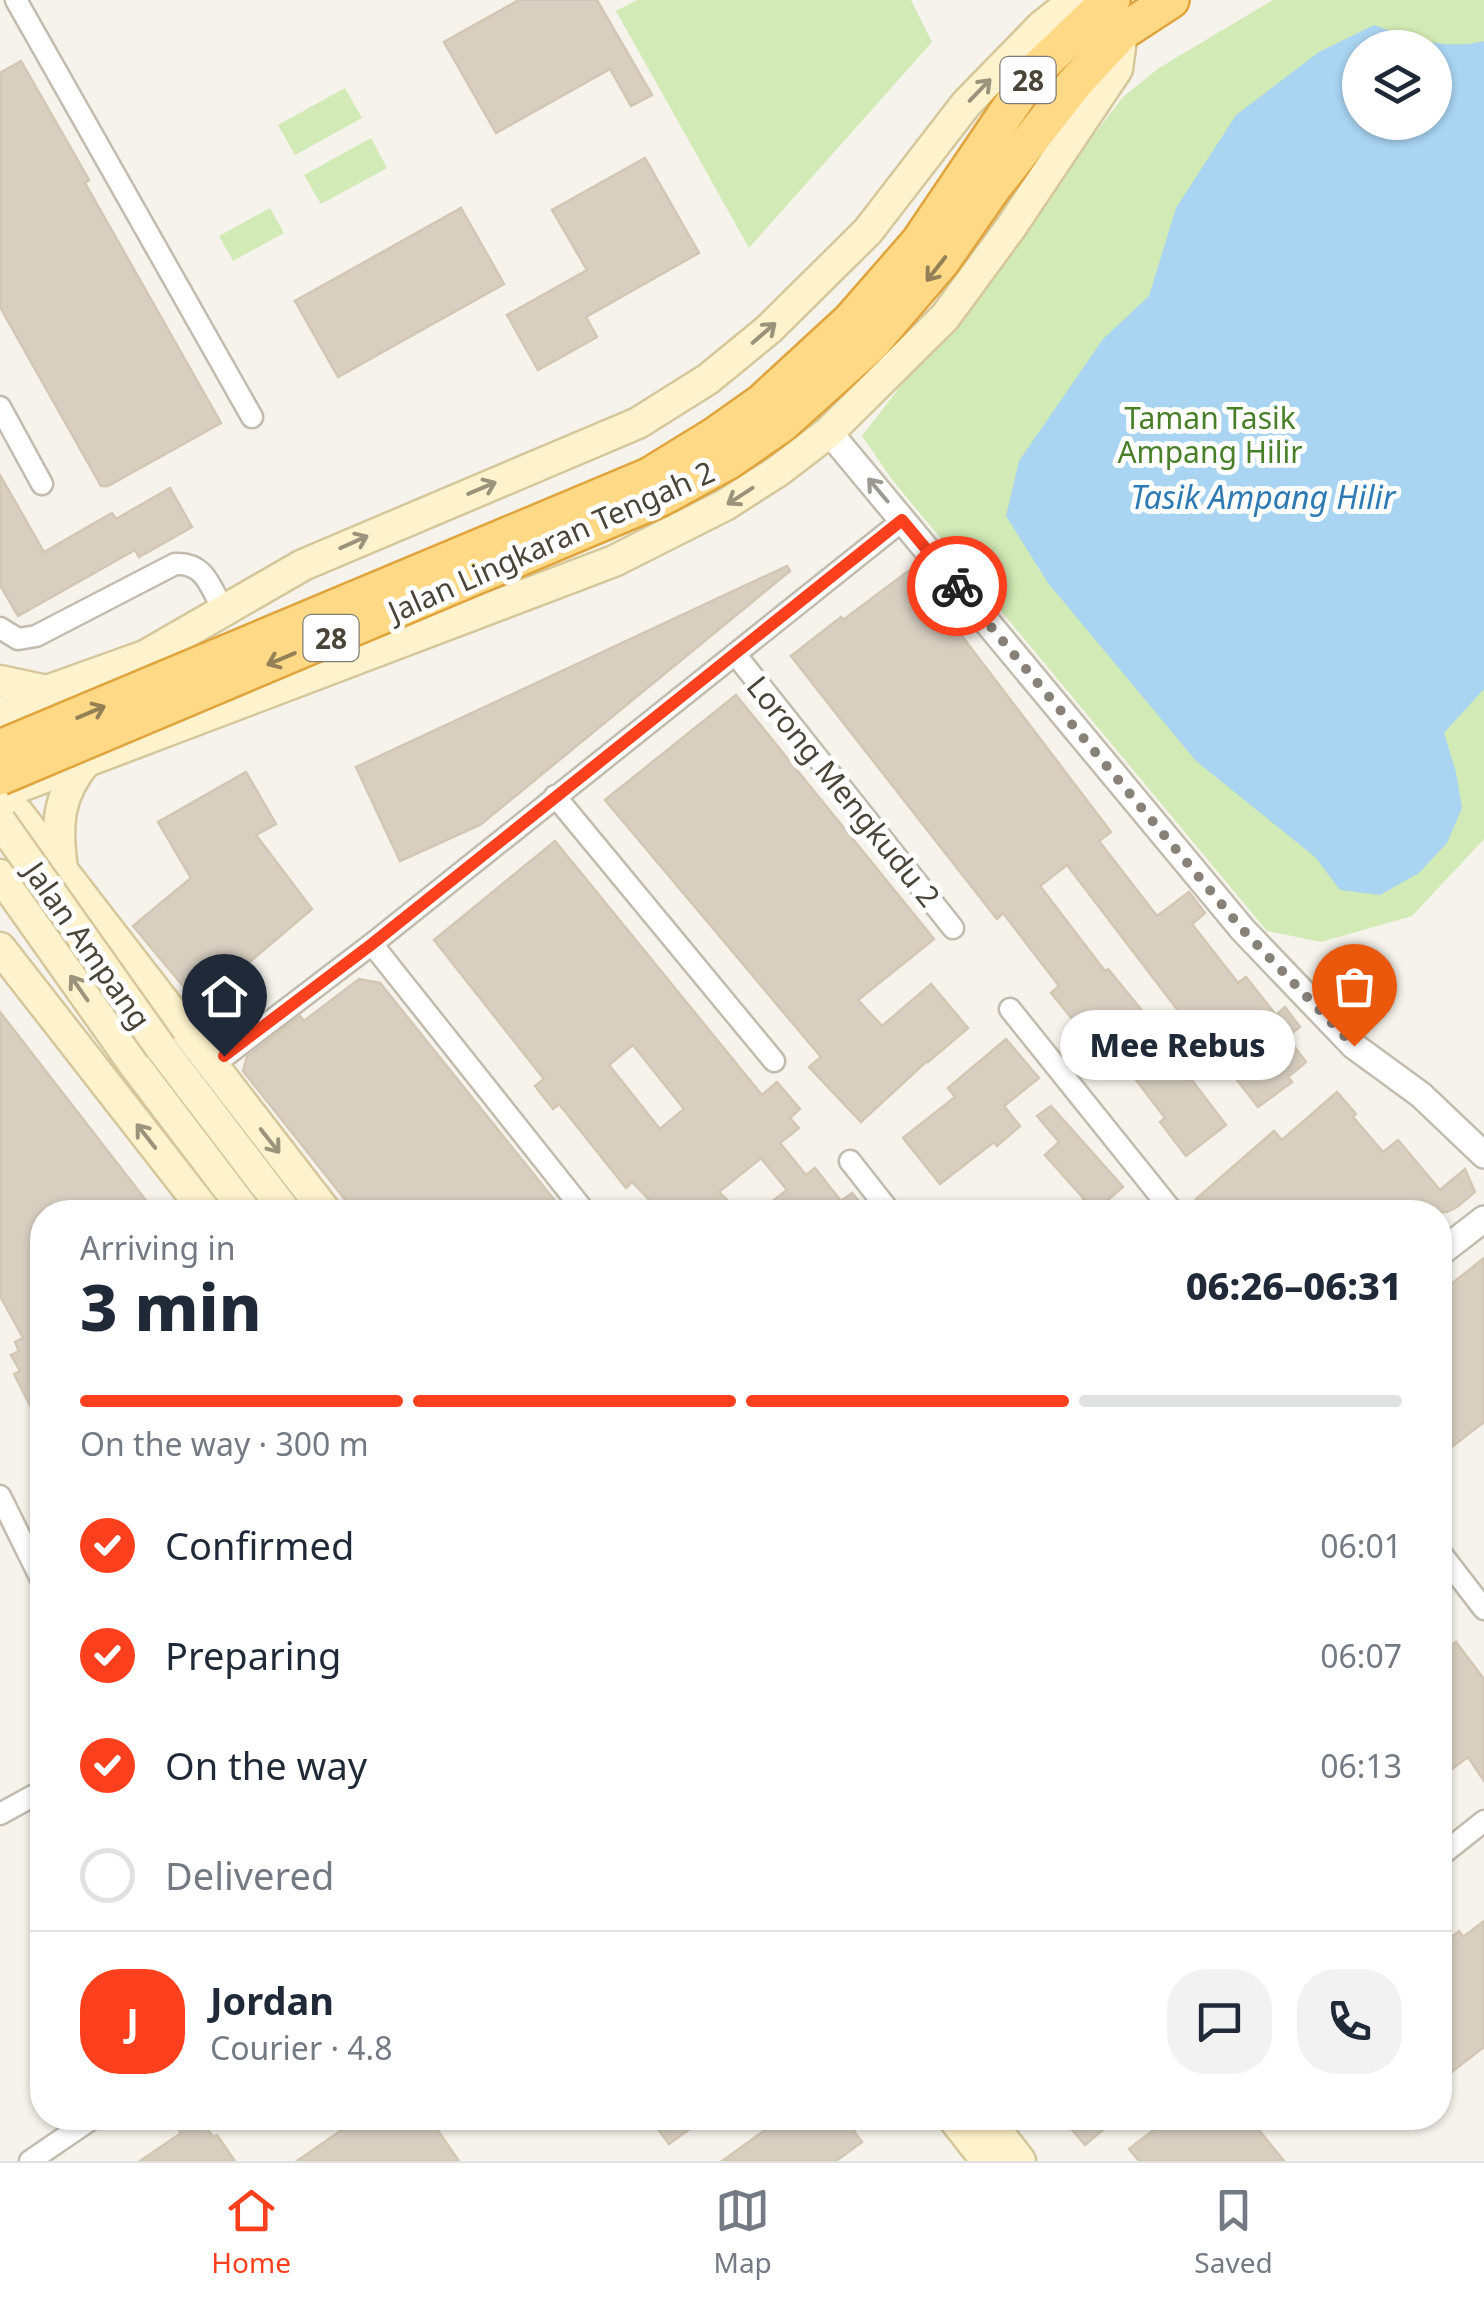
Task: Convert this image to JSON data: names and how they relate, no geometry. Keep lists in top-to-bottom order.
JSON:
{
  "streets": {
    "highway": ["28", "Jalan Lingkaran Tengah 2"],
    "main road": ["Jalan Ampang"],
    "street": ["Lorong Mengkudu 2"]
  },
  "water": ["Tasik Ampang Hilir"],
  "parks": ["Taman Tasik Ampang Hilir"],
  "places": ["Mee Rebus"],
  "page": {
    "bubble": "Mee Rebus",
    "heading": ["3 min", "Arriving in", "06:26–06:31"],
    "panel": ["Jordan", "Courier · 4.8"],
    "bar": "On the way · 300 m",
    "list": [
      ["Confirmed", "06:01"],
      ["Preparing", "06:07"],
      ["On the way", "06:13"],
      "Delivered"
    ],
    "round": "J",
    "tabs": ["Home", "Map", "Saved"]
  }
}
